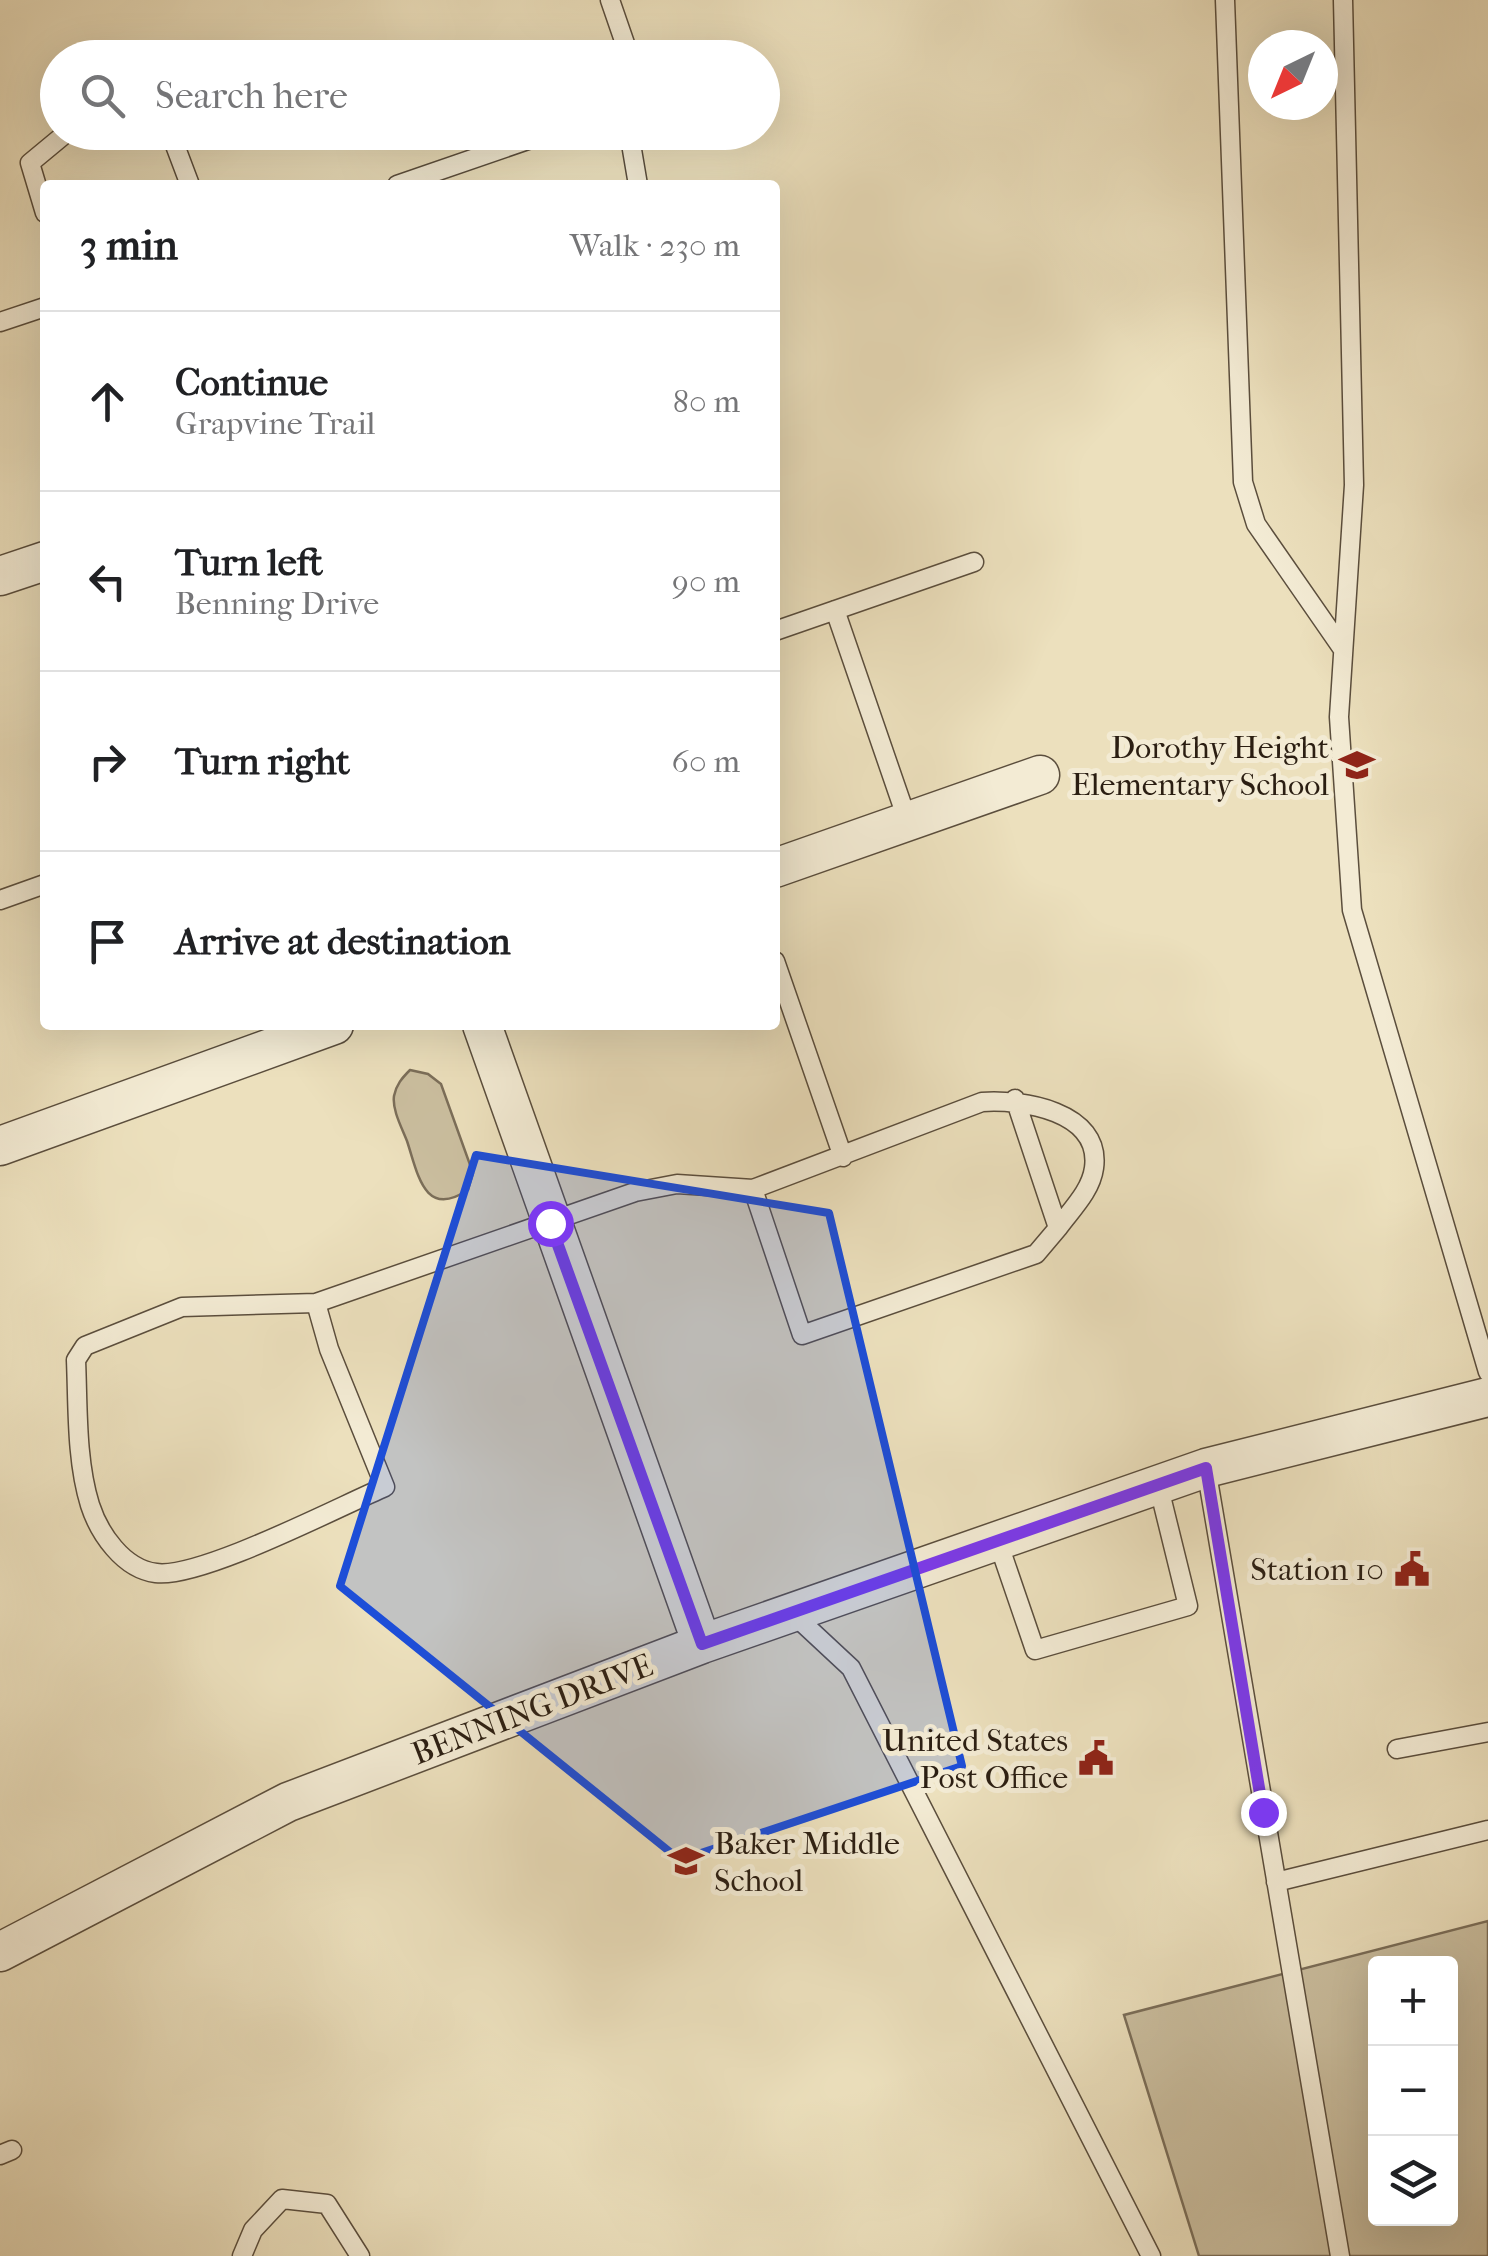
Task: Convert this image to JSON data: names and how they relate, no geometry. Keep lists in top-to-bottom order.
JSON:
{
  "streets": {
    "street": ["BENNING DRIVE"]
  },
  "places": {
    "school or university": ["Dorothy Height Elementary School", "Baker Middle School"],
    "public building": ["Station 10", "United States Post Office"]
  },
  "north": "bottom left",
  "page": {
    "search": "Search here",
    "heading": ["3 min", "Walk · 230 m"],
    "list": [
      ["Continue", "Grapvine Trail", "80 m"],
      ["Turn left", "Benning Drive", "90 m"],
      ["Turn right", "60 m"],
      "Arrive at destination"
    ],
    "map_buttons": ["+", "−"]
  }
}
